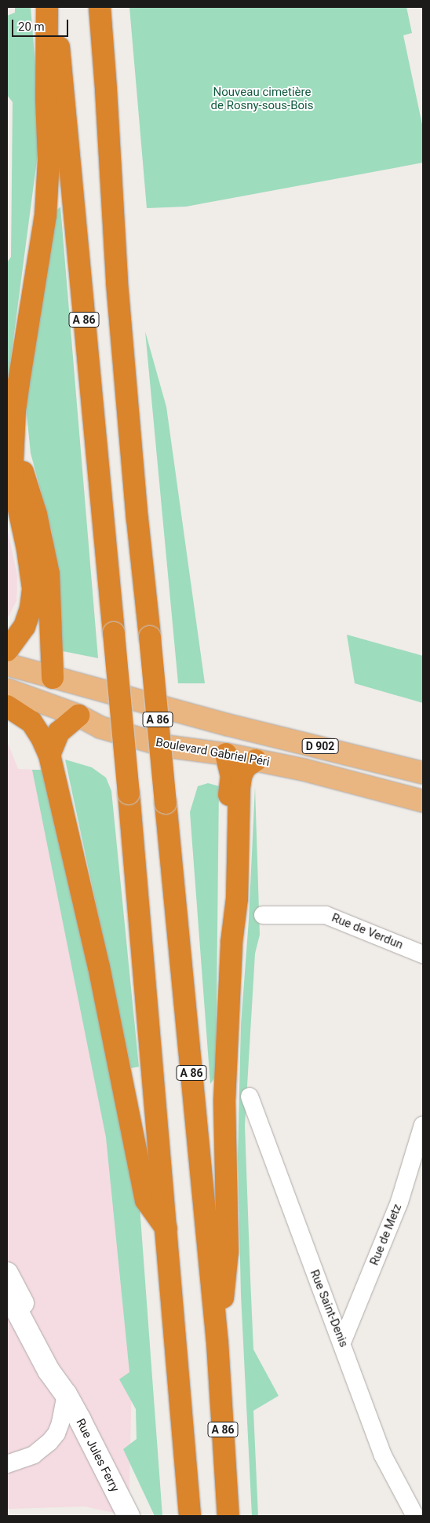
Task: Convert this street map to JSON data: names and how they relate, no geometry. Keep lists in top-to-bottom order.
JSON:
{
  "streets": {
    "highway": ["A 86"],
    "main road": ["D 902", "Boulevard Gabriel Péri"],
    "street": [
      "Rue de Verdun",
      "Rue de Metz",
      "Rue Saint-Denis",
      "Rue Jules Ferry"
    ]
  },
  "crossings": [
    ["Rue de Metz", "Rue Saint-Denis"]
  ],
  "parks": ["Nouveau cimetière de Rosny-sous-Bois"],
  "scale_bar": "20 m"
}
